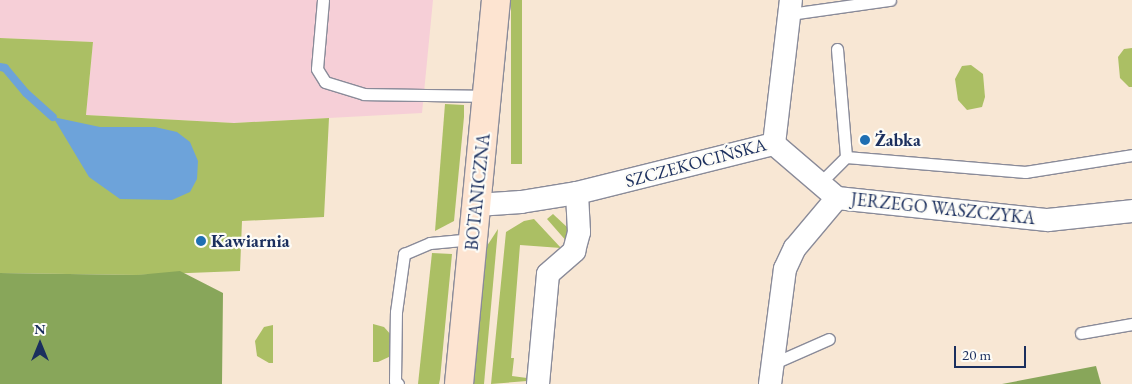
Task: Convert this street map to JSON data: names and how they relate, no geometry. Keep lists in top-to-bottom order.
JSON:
{
  "streets": {
    "main road": ["BOTANICZNA"],
    "street": ["SZCZEKOCIŃSKA", "JERZEGO WASZCZYKA"]
  },
  "crossings": [
    ["SZCZEKOCIŃSKA", "BOTANICZNA"],
    ["SZCZEKOCIŃSKA", "JERZEGO WASZCZYKA"]
  ],
  "places": ["Żabka", "Kawiarnia"],
  "scale_bar": "20 m",
  "north": "top"
}
